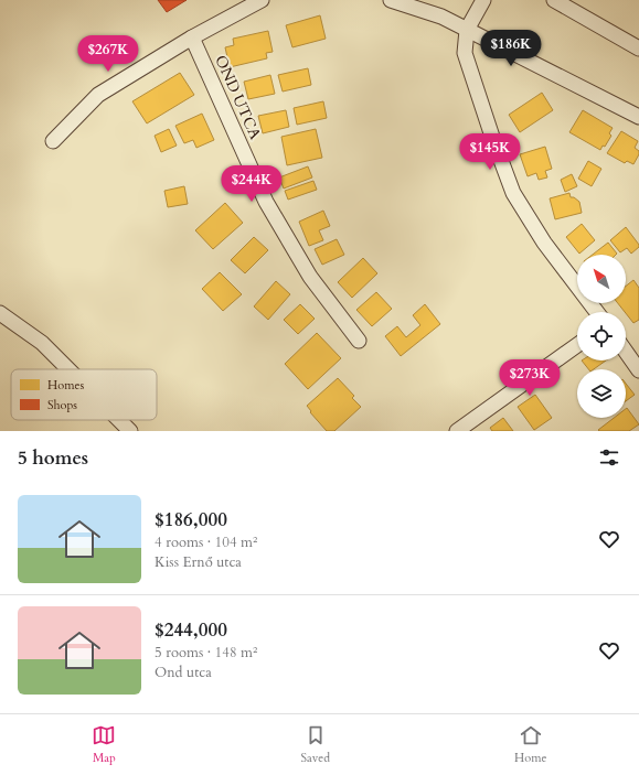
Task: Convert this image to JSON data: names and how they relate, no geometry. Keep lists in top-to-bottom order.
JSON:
{
  "streets": {
    "street": ["OND UTCA"]
  },
  "legend": ["Homes", "Shops"],
  "north": "top left",
  "page": {
    "price": [
      "$186K",
      "$267K",
      "$145K",
      "$244K",
      "$273K"
    ],
    "heading": "5 homes",
    "list": [
      {
        "name": "$186,000",
        "note": "4 rooms · 104 m² · Kiss Ernő utca"
      },
      {
        "name": "$244,000",
        "note": "5 rooms · 148 m² · Ond utca"
      }
    ],
    "tabs": ["Map", "Saved", "Home"]
  }
}
